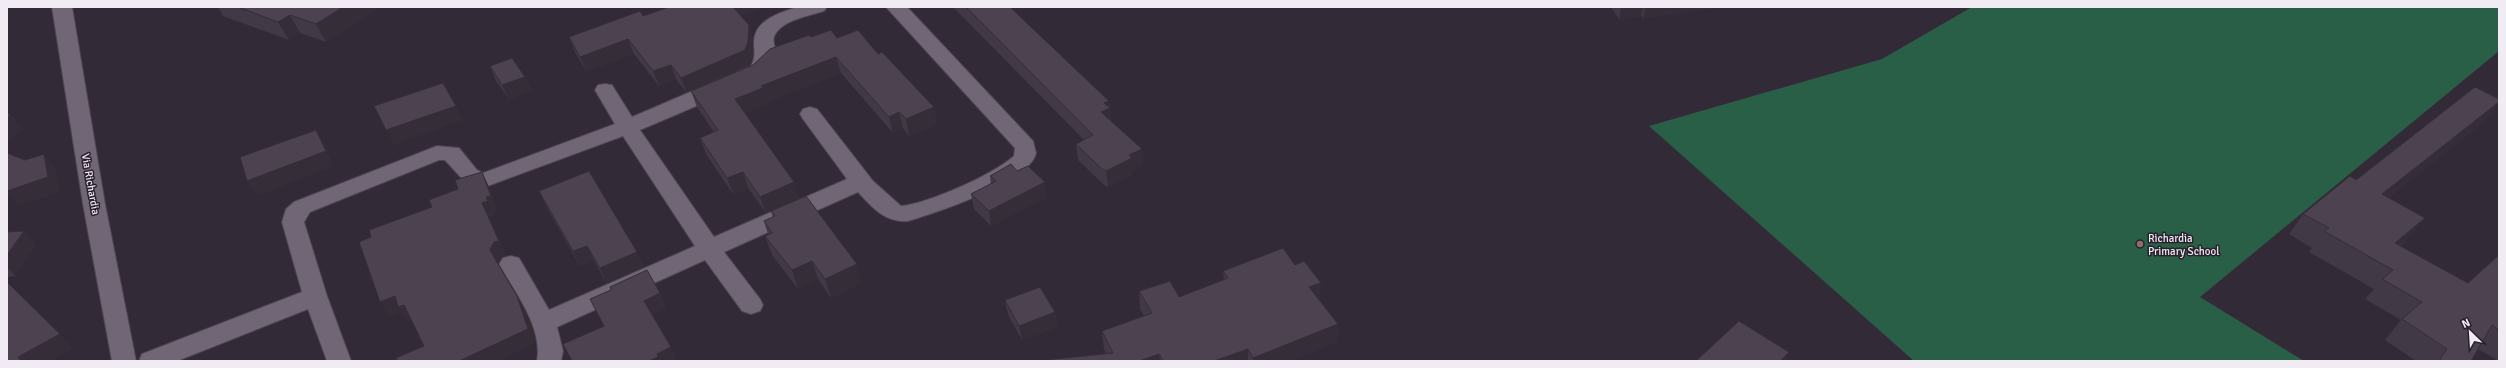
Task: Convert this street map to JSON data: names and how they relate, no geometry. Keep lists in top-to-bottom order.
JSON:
{
  "streets": {
    "street": ["Via Richardia"]
  },
  "places": ["Richardia Primary School"],
  "north": "top left"
}
